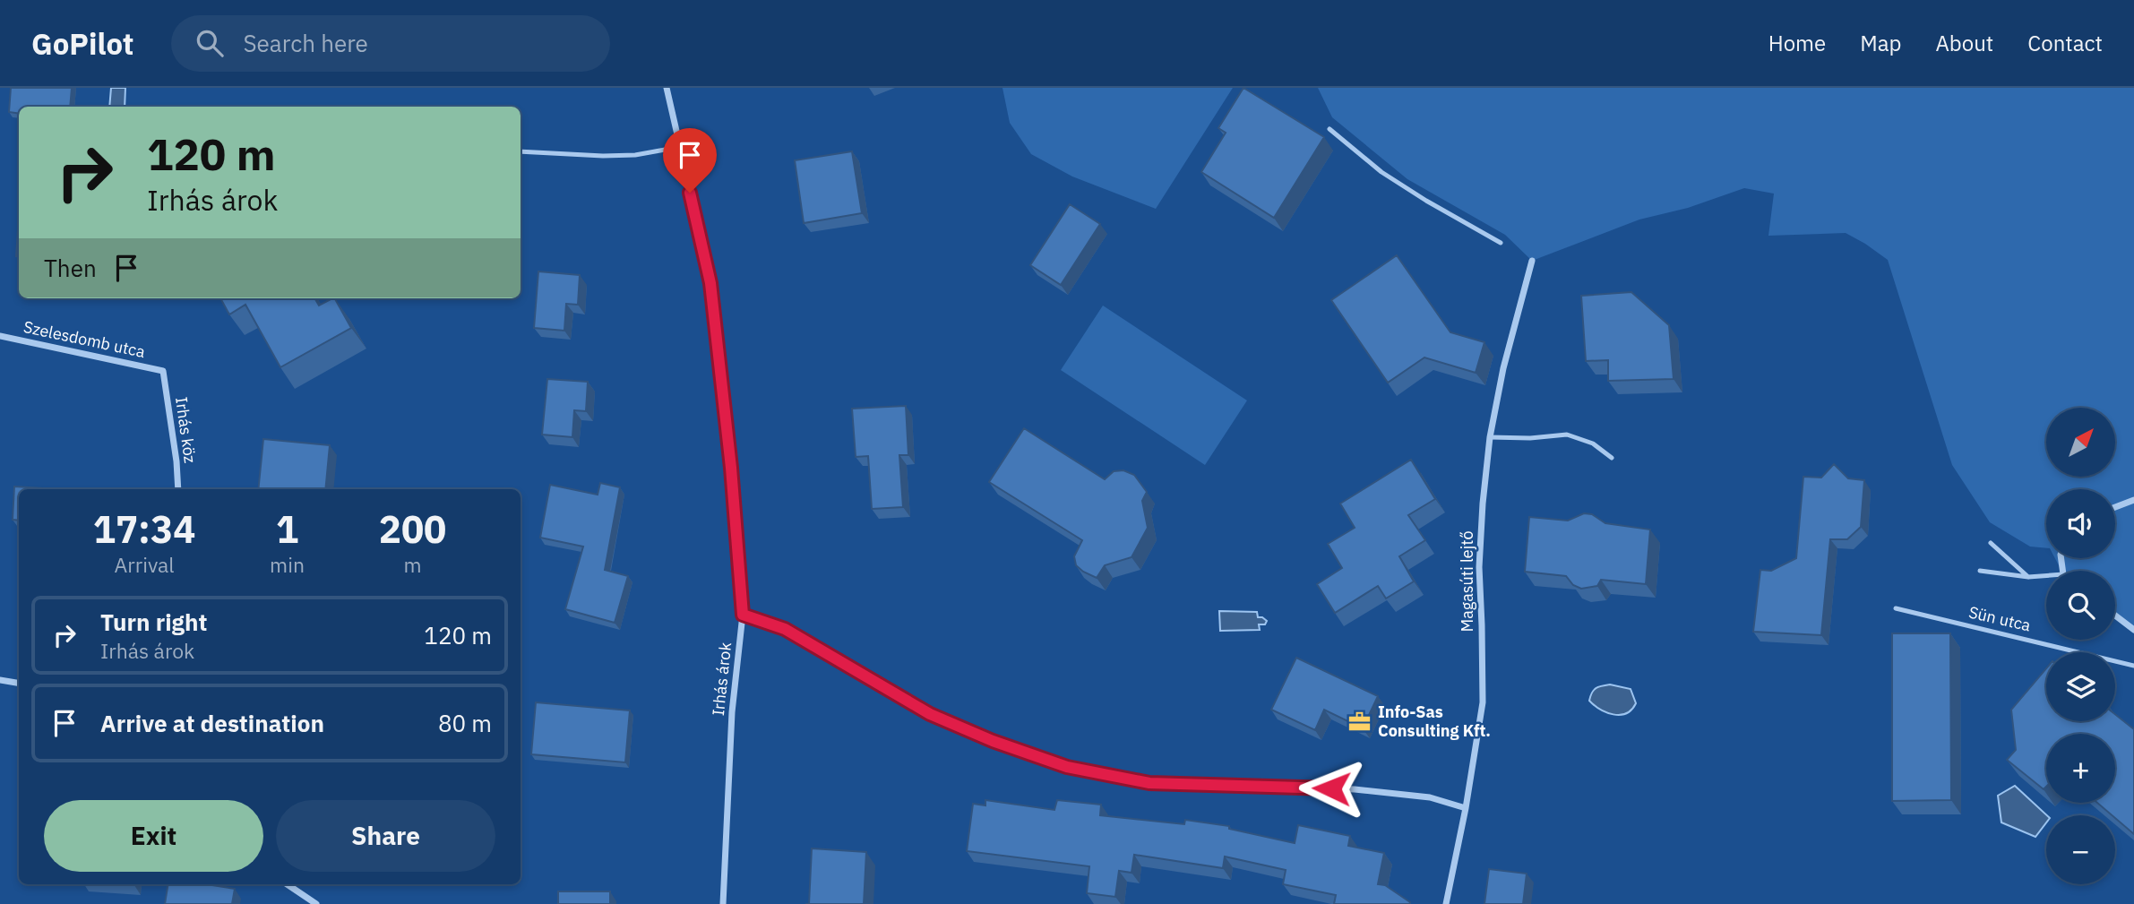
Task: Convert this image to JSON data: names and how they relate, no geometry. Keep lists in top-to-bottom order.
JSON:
{
  "streets": {
    "street": [
      "Szelesdomb utca",
      "Irhás köz",
      "Magasúti lejtő",
      "Irhás árok"
    ],
    "lane": ["Sün utca"]
  },
  "crossings": [
    ["Szelesdomb utca", "Irhás köz"]
  ],
  "places": {
    "office": ["Info-Sas Consulting Kft."]
  },
  "north": "top right",
  "page": {
    "header": "GoPilot",
    "search": "Search here",
    "nav": [
      "Home",
      "Map",
      "About",
      "Contact"
    ],
    "turn": ["120 m", "Irhás árok"],
    "then": "Then",
    "map_buttons": ["+", "−"],
    "eta": [
      "17:34",
      "Arrival",
      "1",
      "min",
      "200",
      "m"
    ],
    "list": [
      {
        "name": "Turn right",
        "note": "Irhás árok",
        "value": "120 m"
      },
      {
        "name": "Arrive at destination",
        "value": "80 m"
      }
    ],
    "buttons": ["Exit", "Share"]
  }
}
